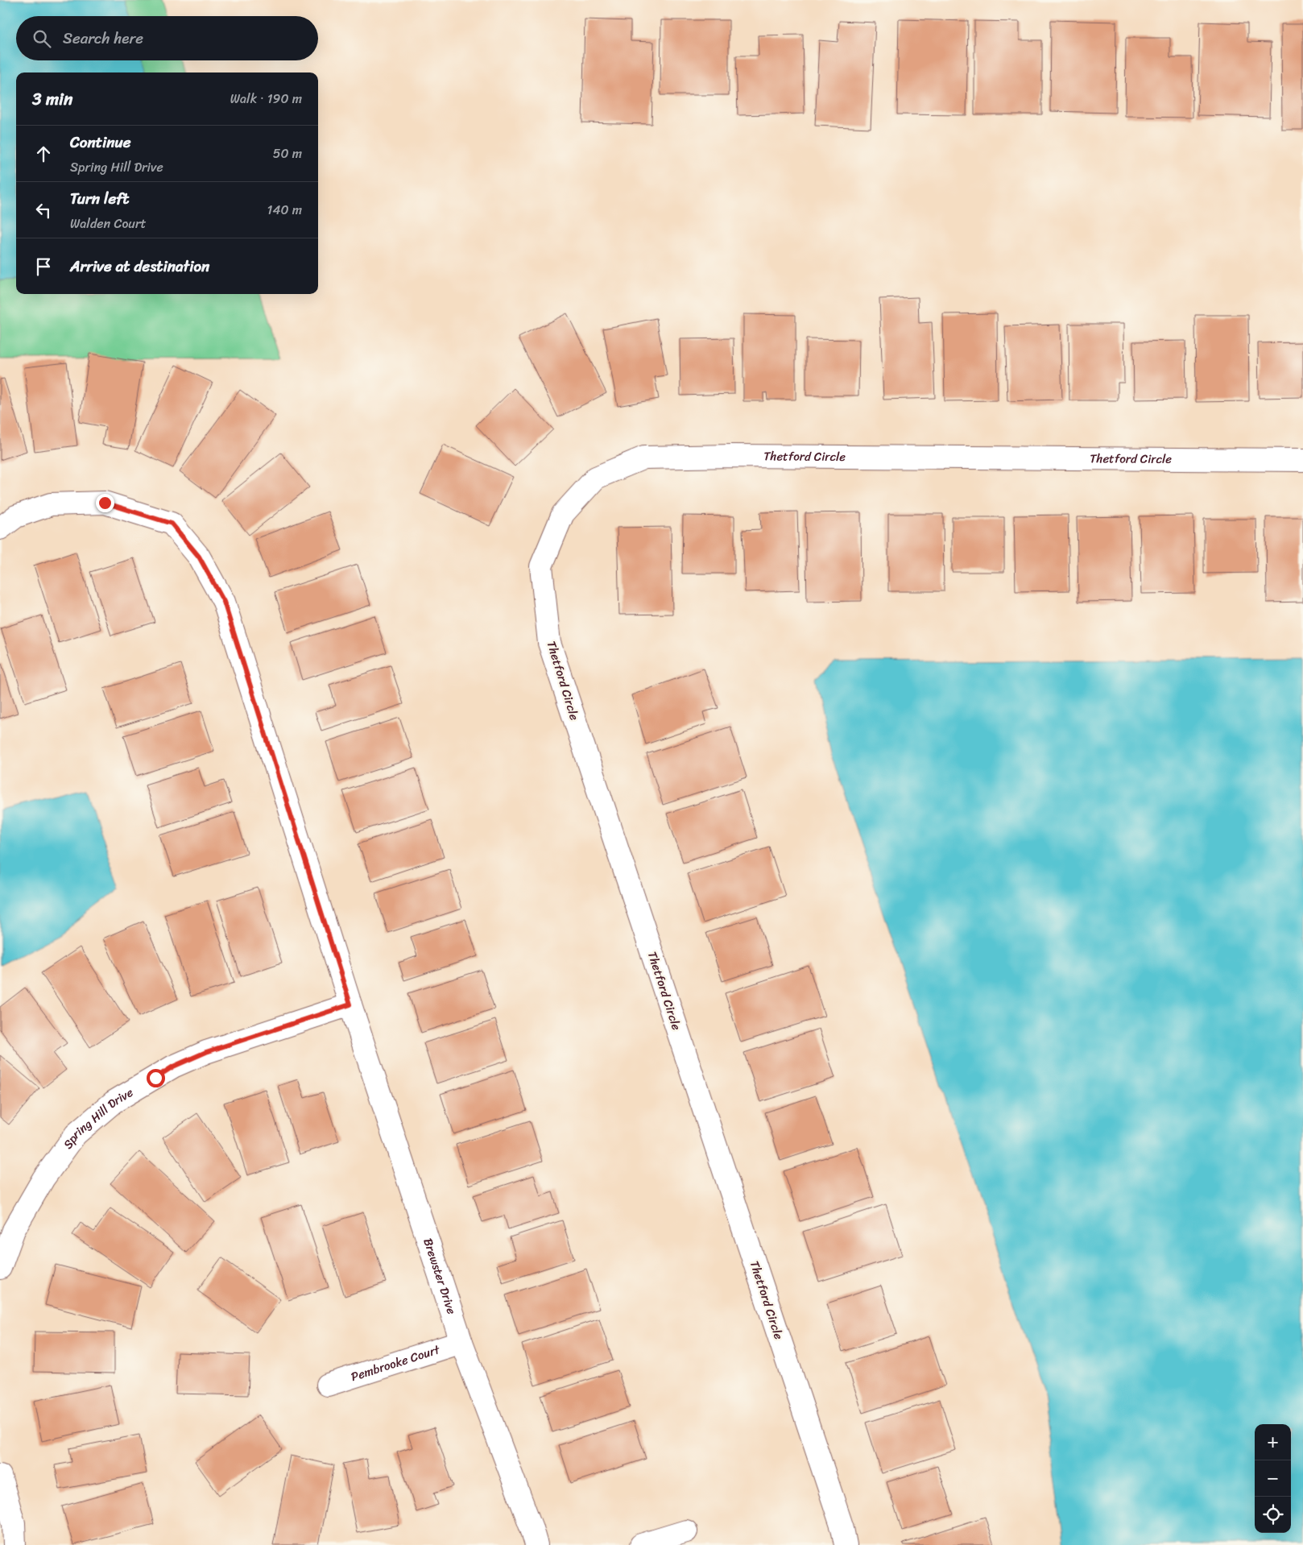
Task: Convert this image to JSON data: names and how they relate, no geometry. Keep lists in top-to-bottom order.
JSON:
{
  "streets": {
    "street": [
      "Thetford Circle",
      "Spring Hill Drive",
      "Brewster Drive",
      "Pembrooke Court"
    ]
  },
  "crossings": [
    ["Spring Hill Drive", "Brewster Drive"],
    ["Brewster Drive", "Pembrooke Court"]
  ],
  "page": {
    "search": "Search here",
    "heading": ["3 min", "Walk · 190 m"],
    "list": [
      ["Continue", "Spring Hill Drive", "50 m"],
      ["Turn left", "Walden Court", "140 m"],
      "Arrive at destination"
    ],
    "map_buttons": ["+", "−"]
  }
}
